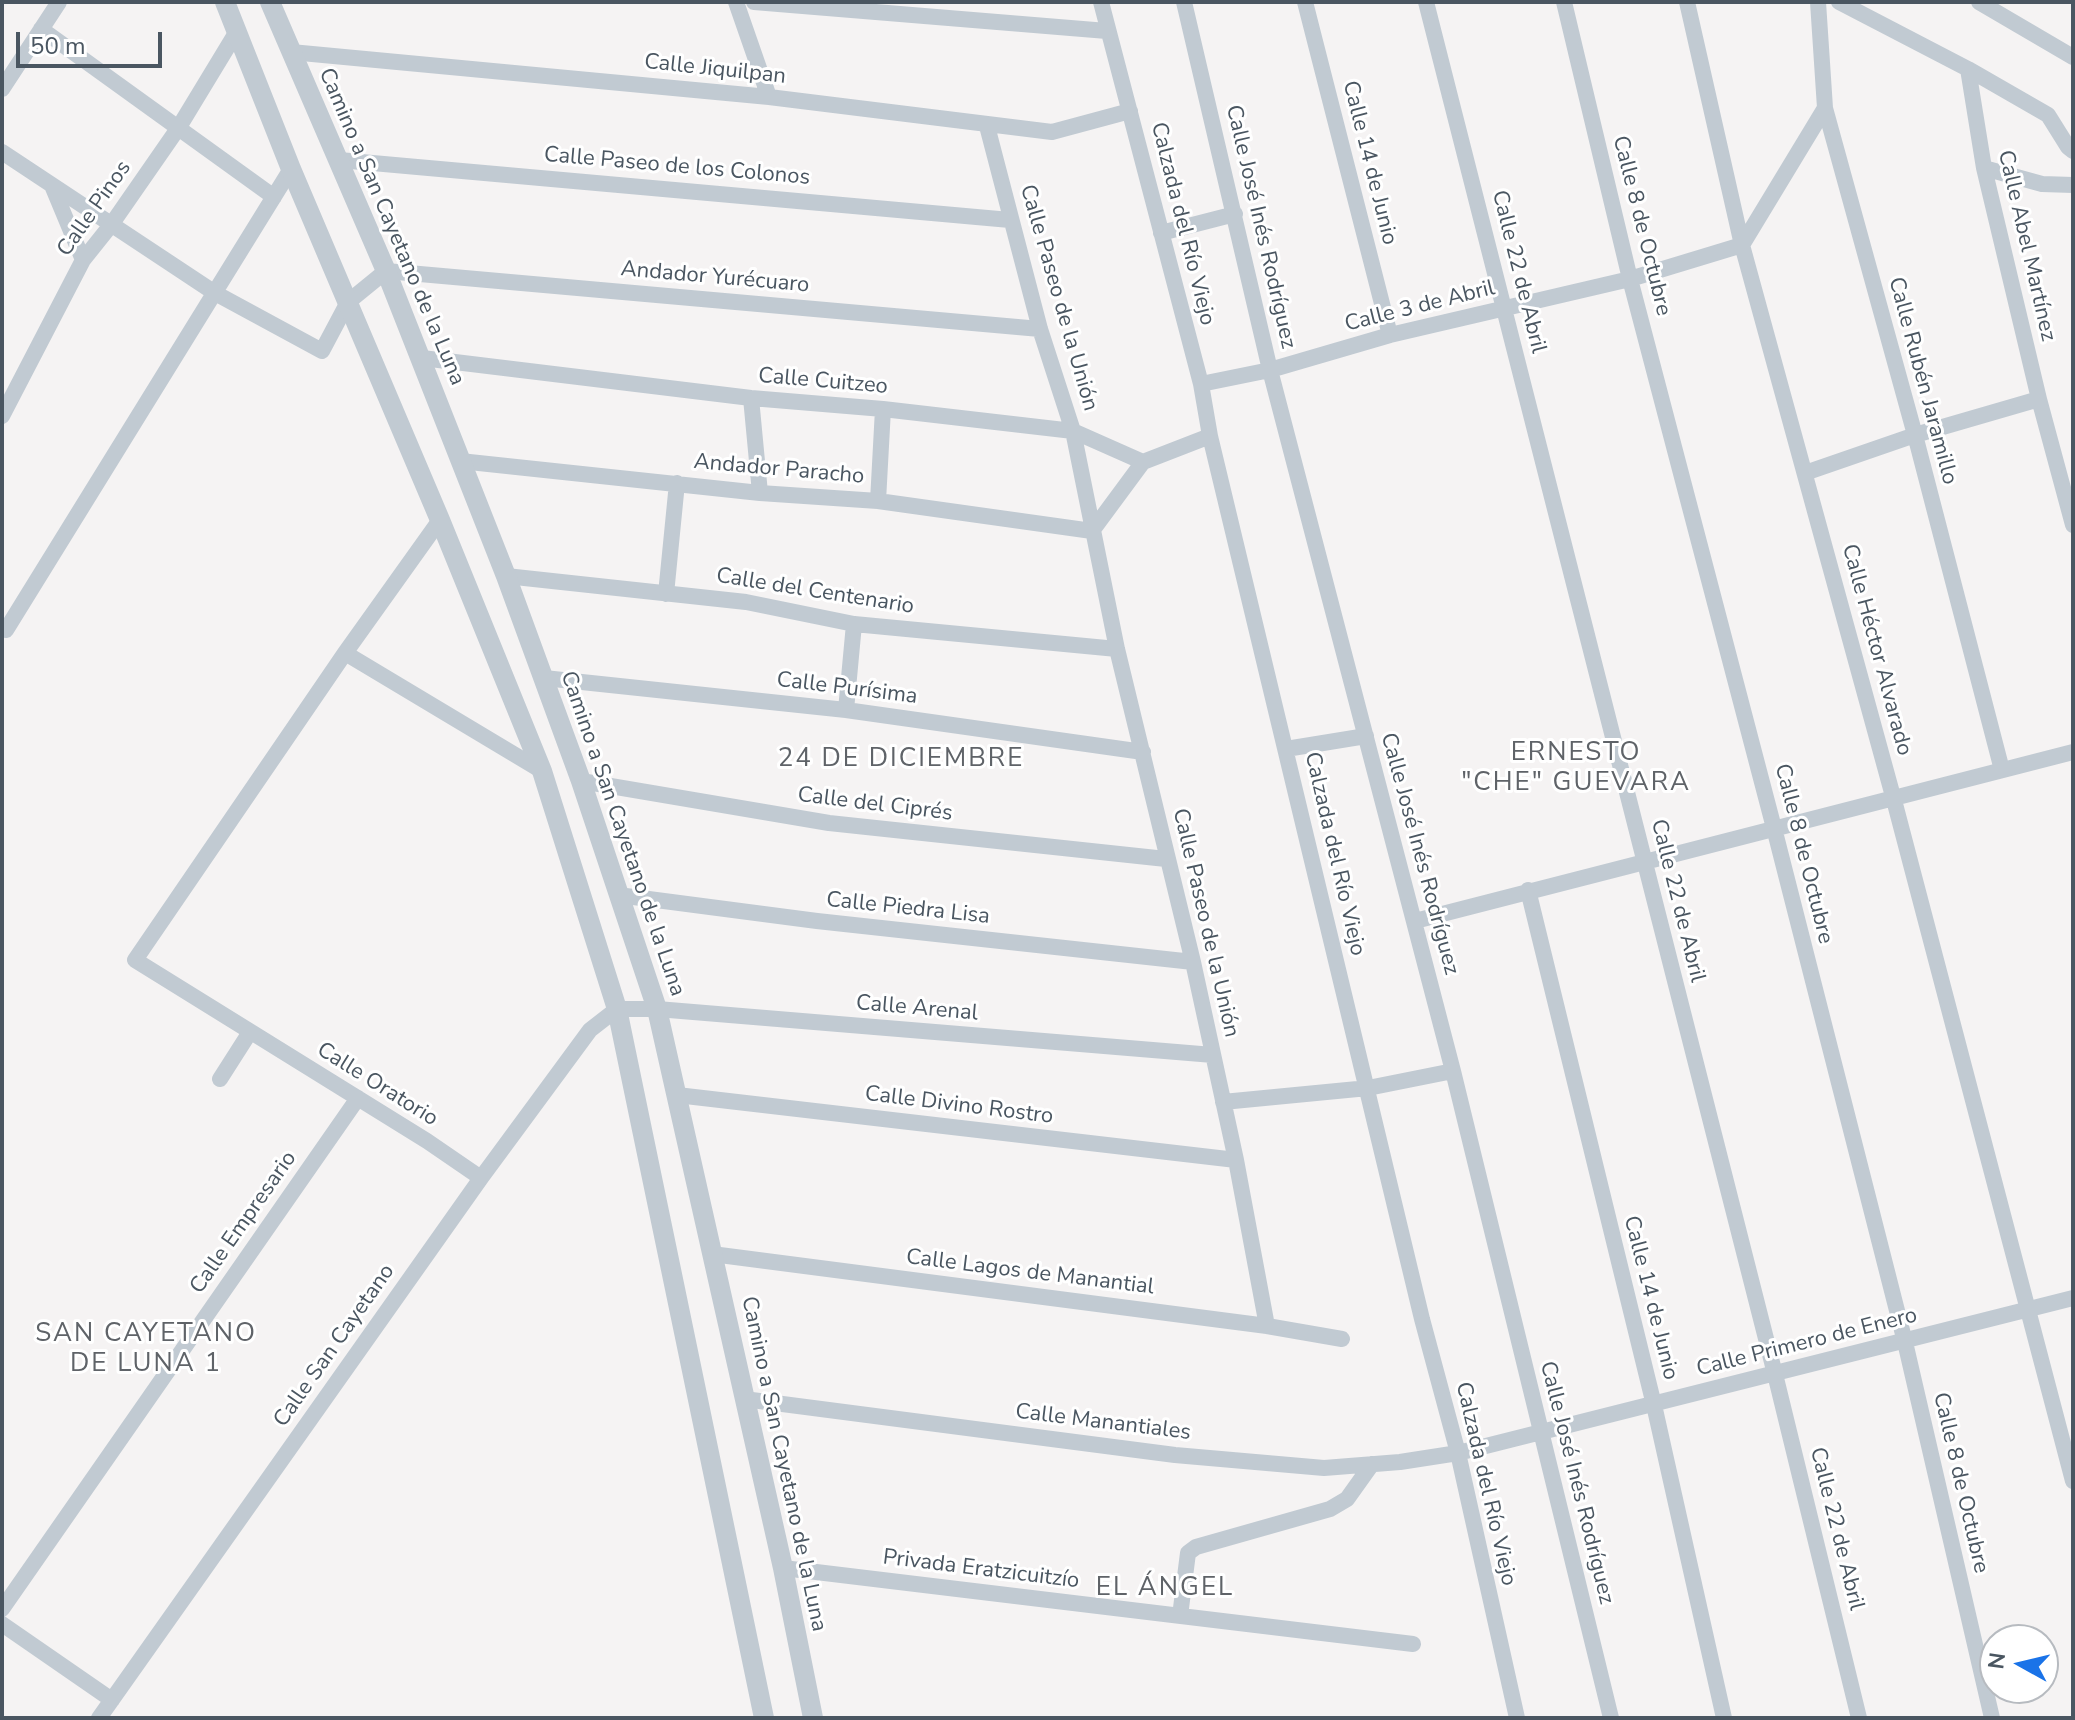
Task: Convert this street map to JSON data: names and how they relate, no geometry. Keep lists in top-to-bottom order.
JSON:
{
  "streets": {
    "street": [
      "Calle Jiquilpan",
      "Calle 14 de Junio",
      "Calle Paseo de los Colonos",
      "Calle Pinos",
      "Calzada del Río Viejo",
      "Calle 8 de Octubre",
      "Camino a San Cayetano de la Luna",
      "Calle José Inés Rodríguez",
      "Calle Abel Martínez",
      "Calle 22 de Abril",
      "Andador Yurécuaro",
      "Calle Paseo de la Unión",
      "Calle 3 de Abril",
      "Calle Rubén Jaramillo",
      "Calle Cuitzeo",
      "Andador Paracho",
      "Calle del Centenario",
      "Calle Héctor Alvarado",
      "Calle Purísima",
      "Calle del Ciprés",
      "Calle Piedra Lisa",
      "Calle Arenal",
      "Calle Oratorio",
      "Calle Divino Rostro",
      "Calle Empresario",
      "Calle Lagos de Manantial",
      "Calle Primero de Enero",
      "Calle San Cayetano",
      "Calle Manantiales",
      "Privada Eratzicuitzío"
    ]
  },
  "crossings": [
    ["Calle Jiquilpan", "Calzada del Río Viejo"],
    ["Calle Jiquilpan", "Camino a San Cayetano de la Luna"],
    ["Calle Jiquilpan", "Calle Paseo de la Unión"],
    ["Calle 14 de Junio", "Calle 3 de Abril"],
    ["Calle 14 de Junio", "Calle Primero de Enero"],
    ["Calle Paseo de los Colonos", "Camino a San Cayetano de la Luna"],
    ["Calle Paseo de los Colonos", "Calle Paseo de la Unión"],
    ["Calzada del Río Viejo", "Calle 3 de Abril"],
    ["Calzada del Río Viejo", "Calle Primero de Enero"],
    ["Calzada del Río Viejo", "Calle Manantiales"],
    ["Calle 8 de Octubre", "Calle 3 de Abril"],
    ["Calle 8 de Octubre", "Calle Primero de Enero"],
    ["Camino a San Cayetano de la Luna", "Andador Yurécuaro"],
    ["Camino a San Cayetano de la Luna", "Calle Cuitzeo"],
    ["Camino a San Cayetano de la Luna", "Andador Paracho"],
    ["Camino a San Cayetano de la Luna", "Calle del Centenario"],
    ["Camino a San Cayetano de la Luna", "Calle Purísima"],
    ["Camino a San Cayetano de la Luna", "Calle del Ciprés"],
    ["Camino a San Cayetano de la Luna", "Calle Piedra Lisa"],
    ["Camino a San Cayetano de la Luna", "Calle Arenal"],
    ["Camino a San Cayetano de la Luna", "Calle Divino Rostro"],
    ["Camino a San Cayetano de la Luna", "Calle Lagos de Manantial"],
    ["Camino a San Cayetano de la Luna", "Calle Manantiales"],
    ["Camino a San Cayetano de la Luna", "Privada Eratzicuitzío"],
    ["Calle José Inés Rodríguez", "Calle 3 de Abril"],
    ["Calle José Inés Rodríguez", "Calle Primero de Enero"],
    ["Calle 22 de Abril", "Calle 3 de Abril"],
    ["Calle 22 de Abril", "Calle Primero de Enero"],
    ["Andador Yurécuaro", "Calle Paseo de la Unión"],
    ["Calle Paseo de la Unión", "Calle Cuitzeo"],
    ["Calle Paseo de la Unión", "Andador Paracho"],
    ["Calle Paseo de la Unión", "Calle del Centenario"],
    ["Calle Paseo de la Unión", "Calle Purísima"],
    ["Calle Paseo de la Unión", "Calle del Ciprés"],
    ["Calle Paseo de la Unión", "Calle Piedra Lisa"],
    ["Calle Paseo de la Unión", "Calle Arenal"],
    ["Calle Paseo de la Unión", "Calle Divino Rostro"],
    ["Calle Paseo de la Unión", "Calle Lagos de Manantial"],
    ["Calle 3 de Abril", "Calle Héctor Alvarado"],
    ["Calle Héctor Alvarado", "Calle Primero de Enero"],
    ["Calle Arenal", "Calle San Cayetano"],
    ["Calle Oratorio", "Calle Empresario"],
    ["Calle Oratorio", "Calle San Cayetano"],
    ["Calle Primero de Enero", "Calle Manantiales"]
  ],
  "districts": [
    "ERNESTO \"CHE\" GUEVARA",
    "24 DE DICIEMBRE",
    "SAN CAYETANO DE LUNA 1",
    "EL ÁNGEL"
  ],
  "scale_bar": "50 m",
  "north": "left"
}
